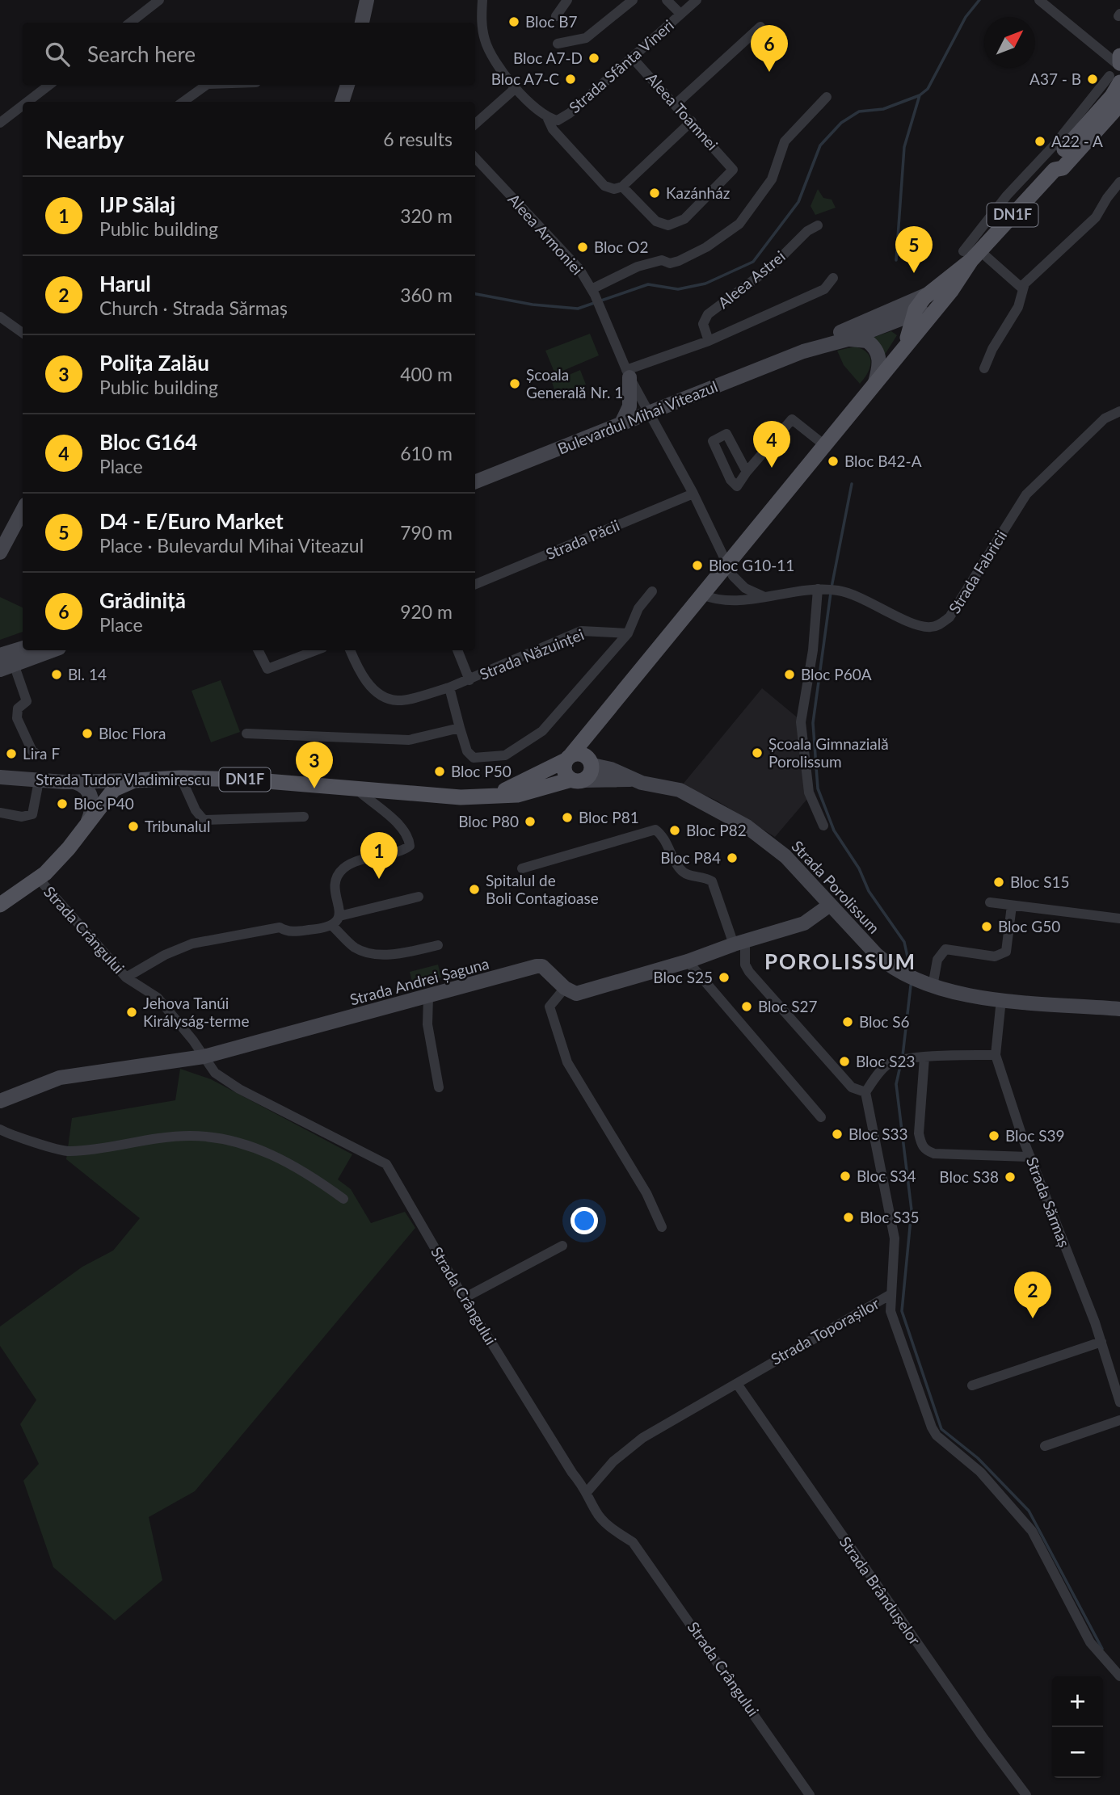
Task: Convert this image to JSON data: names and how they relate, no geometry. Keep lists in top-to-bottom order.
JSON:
{
  "streets": {
    "main road": [
      "DN1F",
      "Bulevardul Mihai Viteazul",
      "Strada Tudor Vladimirescu",
      "Strada Porolissum",
      "Strada Andrei Șaguna"
    ],
    "street": [
      "Strada Sfânta Vineri",
      "Aleea Toamnei",
      "Aleea Armoniei",
      "Aleea Astrei",
      "Strada Păcii",
      "Strada Fabricii",
      "Strada Năzuinței",
      "Strada Crângului",
      "Strada Sărmaș",
      "Strada Toporașilor",
      "Strada Brândușelor"
    ]
  },
  "crossings": [
    ["Strada Sfânta Vineri", "Aleea Toamnei"],
    ["DN1F", "Strada Tudor Vladimirescu"],
    ["DN1F", "Strada Crângului"],
    ["Aleea Armoniei", "Aleea Astrei"],
    ["Aleea Armoniei", "Bulevardul Mihai Viteazul"],
    ["Aleea Armoniei", "Strada Păcii"],
    ["Aleea Armoniei", "Strada Tudor Vladimirescu"],
    ["Bulevardul Mihai Viteazul", "Strada Tudor Vladimirescu"],
    ["Strada Fabricii", "Strada Tudor Vladimirescu"],
    ["Strada Tudor Vladimirescu", "Strada Porolissum"],
    ["Strada Porolissum", "Strada Sărmaș"],
    ["Strada Crângului", "Strada Andrei Șaguna"],
    ["Strada Crângului", "Strada Toporașilor"],
    ["Strada Toporașilor", "Strada Brândușelor"]
  ],
  "districts": ["POROLISSUM"],
  "places": [
    "Bloc B7",
    "Bloc A7-D",
    "Bloc A7-C",
    "A37 - B",
    "A22 - A",
    "Kazánház",
    "Bloc O2",
    "Școala Generală Nr. 1",
    "Bloc B42-A",
    "Bloc G10-11",
    "Bl. 14",
    "Bloc P60A",
    "Bloc Flora",
    "Școala Gimnazială Porolissum",
    "Lira F",
    "Bloc P50",
    "Bloc P40",
    "Bloc P81",
    "Bloc P80",
    "Tribunalul",
    "Bloc P82",
    "Bloc P84",
    "Bloc S15",
    "Spitalul de Boli Contagioase",
    "Bloc G50",
    "Bloc S25",
    "Bloc S27",
    "Jehova Tanúi Királyság-terme",
    "Bloc S6",
    "Bloc S23",
    "Bloc S33",
    "Bloc S39",
    "Bloc S34",
    "Bloc S38",
    "Bloc S35"
  ],
  "north": "top right",
  "page": {
    "search": "Search here",
    "pins": [
      "6",
      "5",
      "4",
      "3",
      "1",
      "2"
    ],
    "heading": ["Nearby", "6 results"],
    "list": [
      {
        "mark": "1",
        "name": "IJP Sălaj",
        "note": "Public building",
        "value": "320 m"
      },
      {
        "mark": "2",
        "name": "Harul",
        "note": "Church · Strada Sărmaș",
        "value": "360 m"
      },
      {
        "mark": "3",
        "name": "Polița Zalău",
        "note": "Public building",
        "value": "400 m"
      },
      {
        "mark": "4",
        "name": "Bloc G164",
        "note": "Place",
        "value": "610 m"
      },
      {
        "mark": "5",
        "name": "D4 - E/Euro Market",
        "note": "Place · Bulevardul Mihai Viteazul",
        "value": "790 m"
      },
      {
        "mark": "6",
        "name": "Grădiniță",
        "note": "Place",
        "value": "920 m"
      }
    ],
    "map_buttons": ["+", "−"]
  }
}
